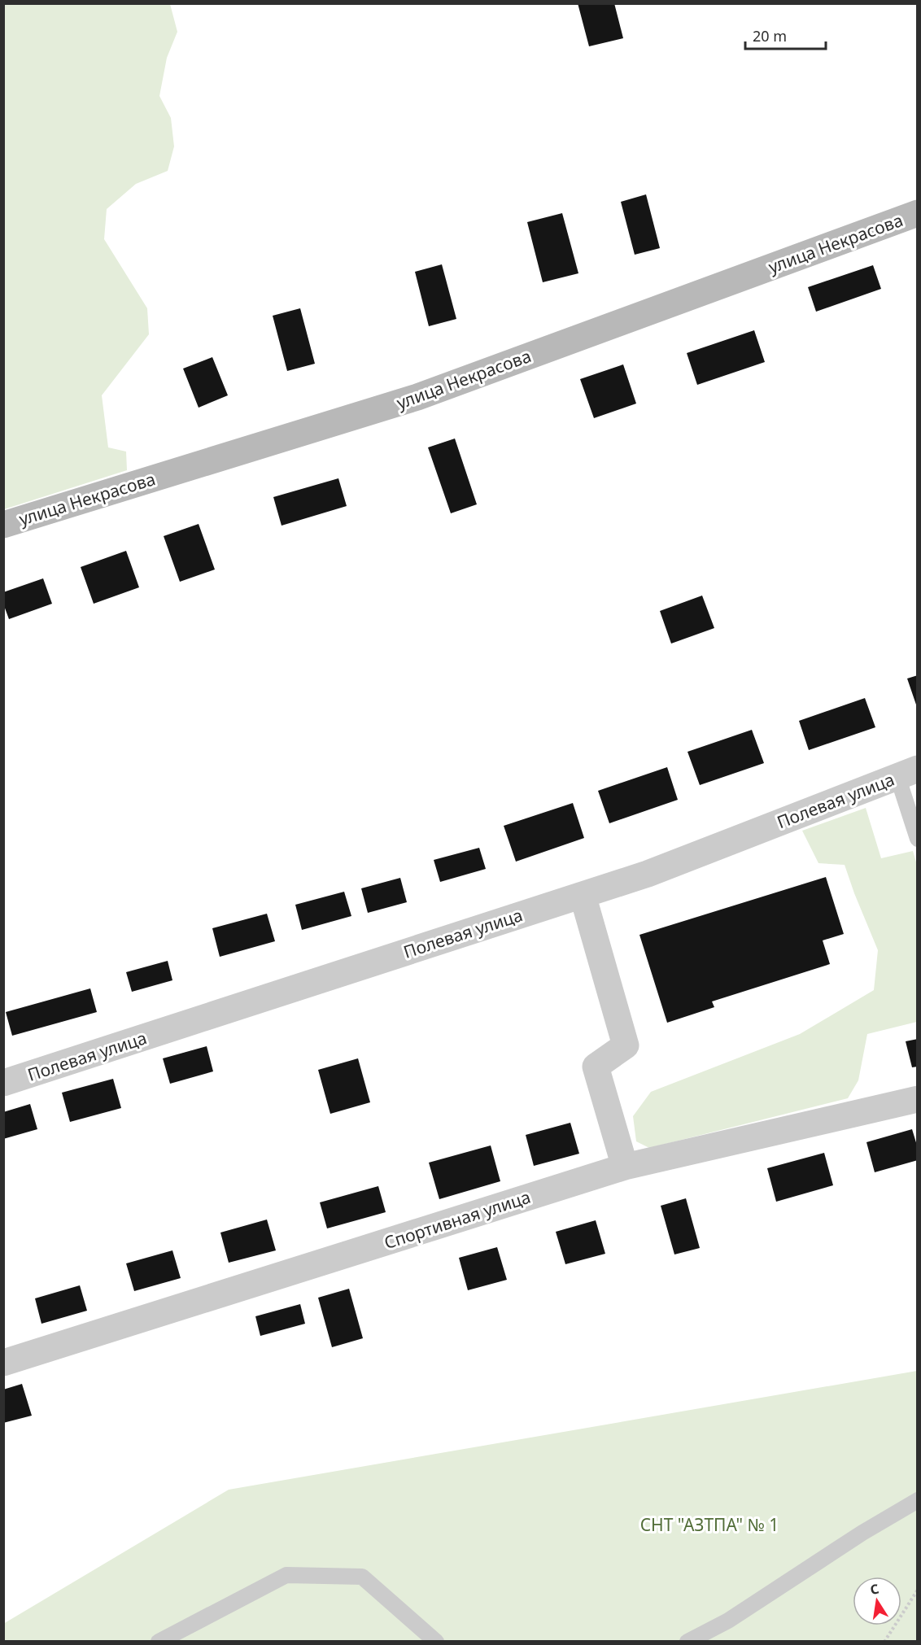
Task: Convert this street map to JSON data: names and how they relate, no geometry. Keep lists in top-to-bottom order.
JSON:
{
  "streets": {
    "main road": ["улица Некрасова"],
    "street": ["Полевая улица", "Спортивная улица"]
  },
  "parks": ["СНТ \"АЗТПА\" № 1"],
  "scale_bar": "20 m",
  "north": "top"
}
